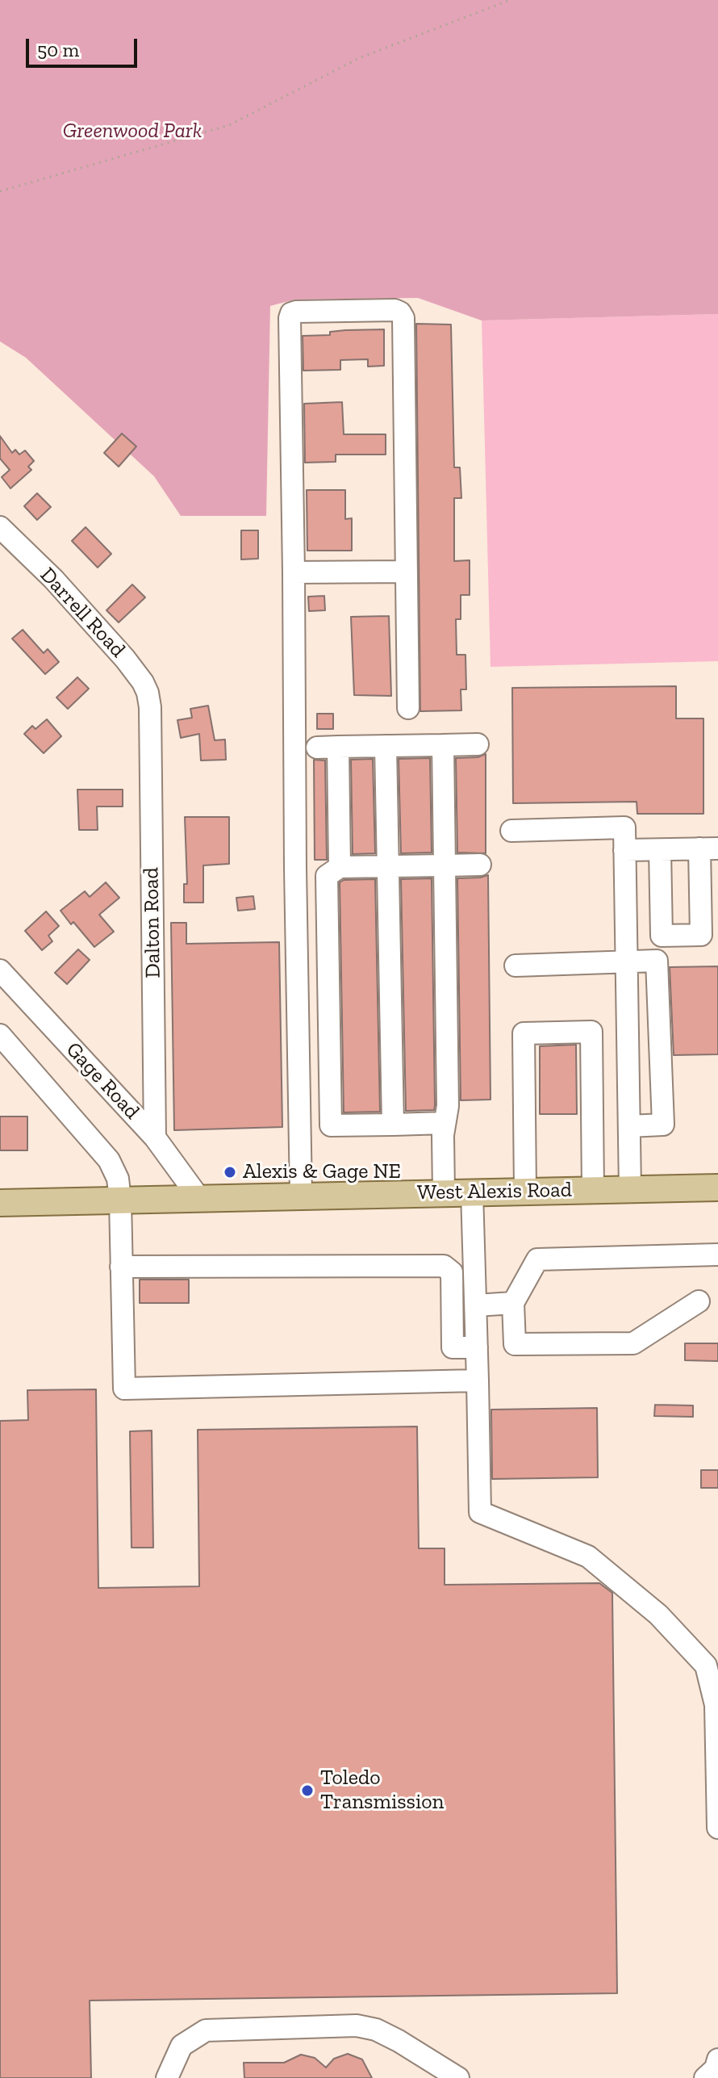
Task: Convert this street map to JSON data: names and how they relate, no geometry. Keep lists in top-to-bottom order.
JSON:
{
  "streets": {
    "main road": ["West Alexis Road"],
    "street": ["Darrell Road", "Dalton Road", "Gage Road"]
  },
  "crossings": [
    ["Darrell Road", "Dalton Road"],
    ["Dalton Road", "Gage Road"],
    ["Gage Road", "West Alexis Road"]
  ],
  "parks": ["Greenwood Park"],
  "places": ["Alexis & Gage NE", "Toledo Transmission"],
  "scale_bar": "50 m"
}
